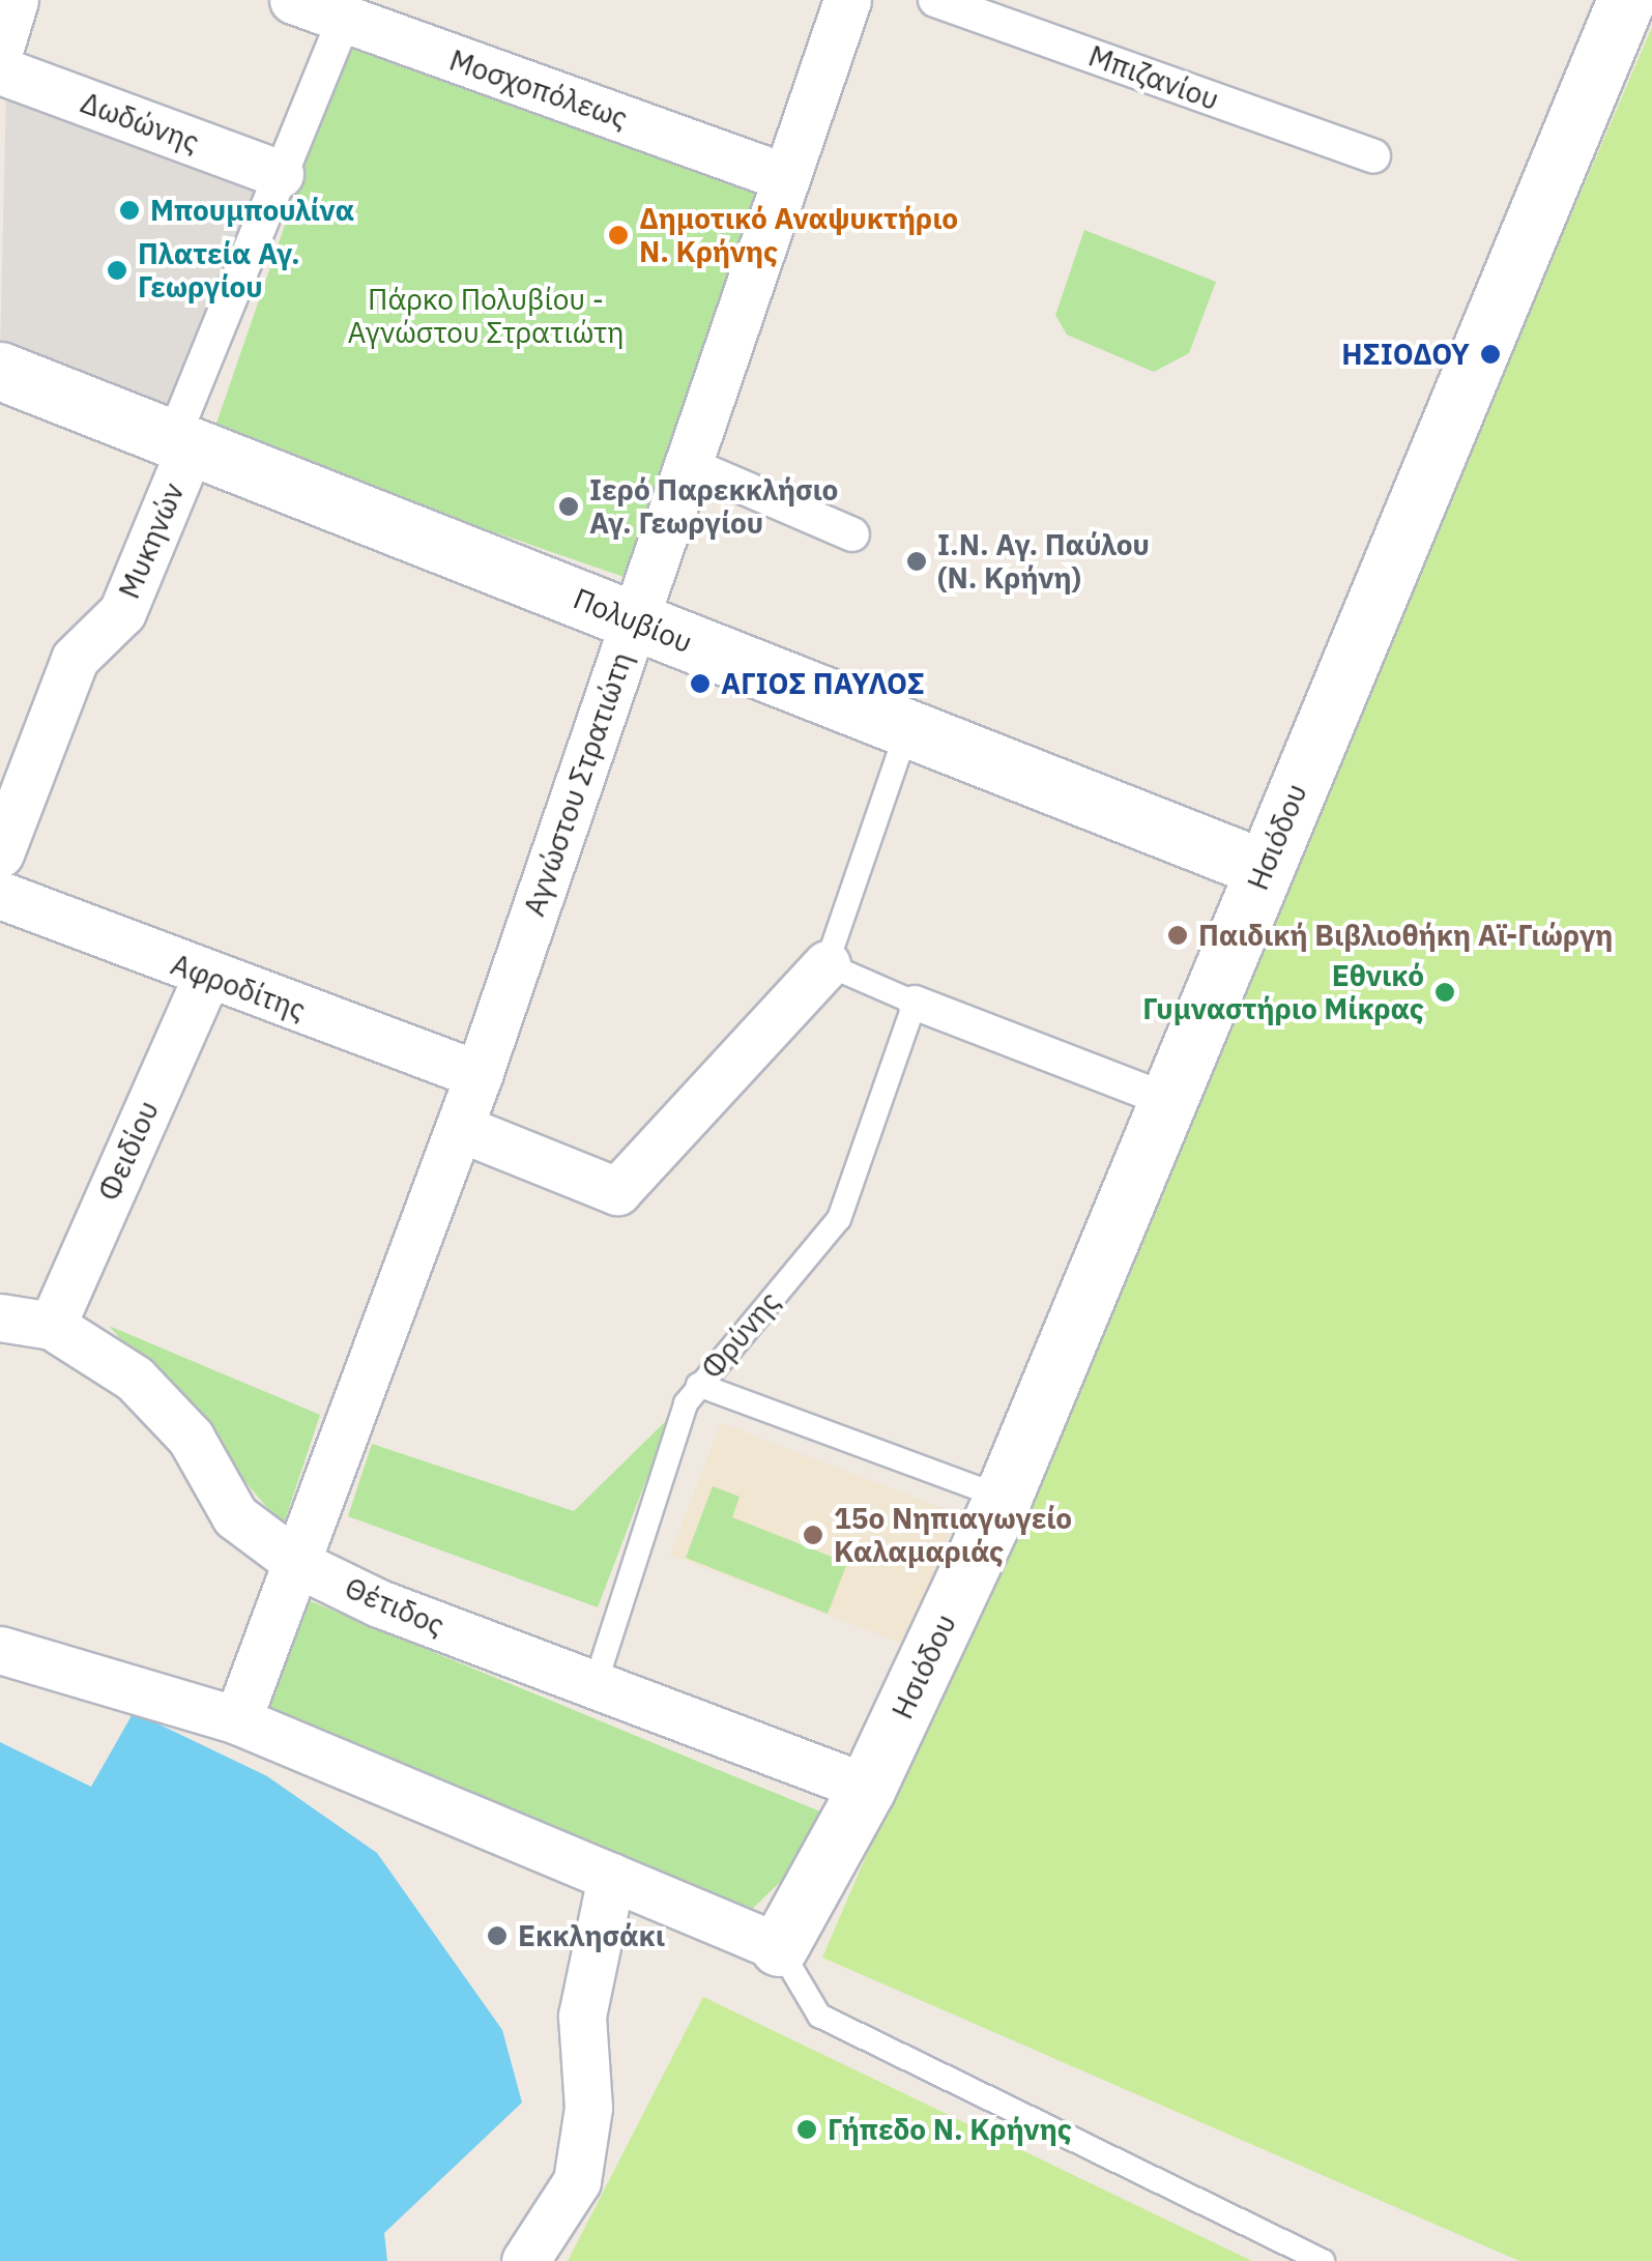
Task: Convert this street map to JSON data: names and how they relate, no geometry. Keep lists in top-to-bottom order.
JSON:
{
  "streets": {
    "main road": ["Πολυβίου", "Ησιόδου"],
    "street": [
      "Μπιζανίου",
      "Μοσχοπόλεως",
      "Δωδώνης",
      "Μυκηνών",
      "Αγνώστου Στρατιώτη",
      "Αφροδίτης",
      "Φειδίου",
      "Θέτιδος"
    ],
    "lane": ["Φρύνης"]
  },
  "crossings": [
    ["Μοσχοπόλεως", "Αγνώστου Στρατιώτη"],
    ["Μυκηνών", "Πολυβίου"],
    ["Πολυβίου", "Αγνώστου Στρατιώτη"],
    ["Πολυβίου", "Ησιόδου"],
    ["Αγνώστου Στρατιώτη", "Αφροδίτης"],
    ["Αγνώστου Στρατιώτη", "Θέτιδος"],
    ["Ησιόδου", "Θέτιδος"],
    ["Αφροδίτης", "Φειδίου"],
    ["Φειδίου", "Θέτιδος"],
    ["Φρύνης", "Θέτιδος"]
  ],
  "parks": ["Πάρκο Πολυβίου - Αγνώστου Στρατιώτη"],
  "places": [
    "Μπουμπουλίνα",
    "Δημοτικό Αναψυκτήριο Ν. Κρήνης",
    "Πλατεία Αγ. Γεωργίου",
    "ΗΣΙΟΔΟΥ",
    "Ιερό Παρεκκλήσιο Αγ. Γεωργίου",
    "Ι.Ν. Αγ. Παύλου (Ν. Κρήνη)",
    "ΑΓΙΟΣ ΠΑΥΛΟΣ",
    "Παιδική Βιβλιοθήκη Αϊ-Γιώργη",
    "Εθνικό Γυμναστήριο Μίκρας",
    "15ο Νηπιαγωγείο Καλαμαριάς",
    "Εκκλησάκι",
    "Γήπεδο Ν. Κρήνης"
  ]
}
